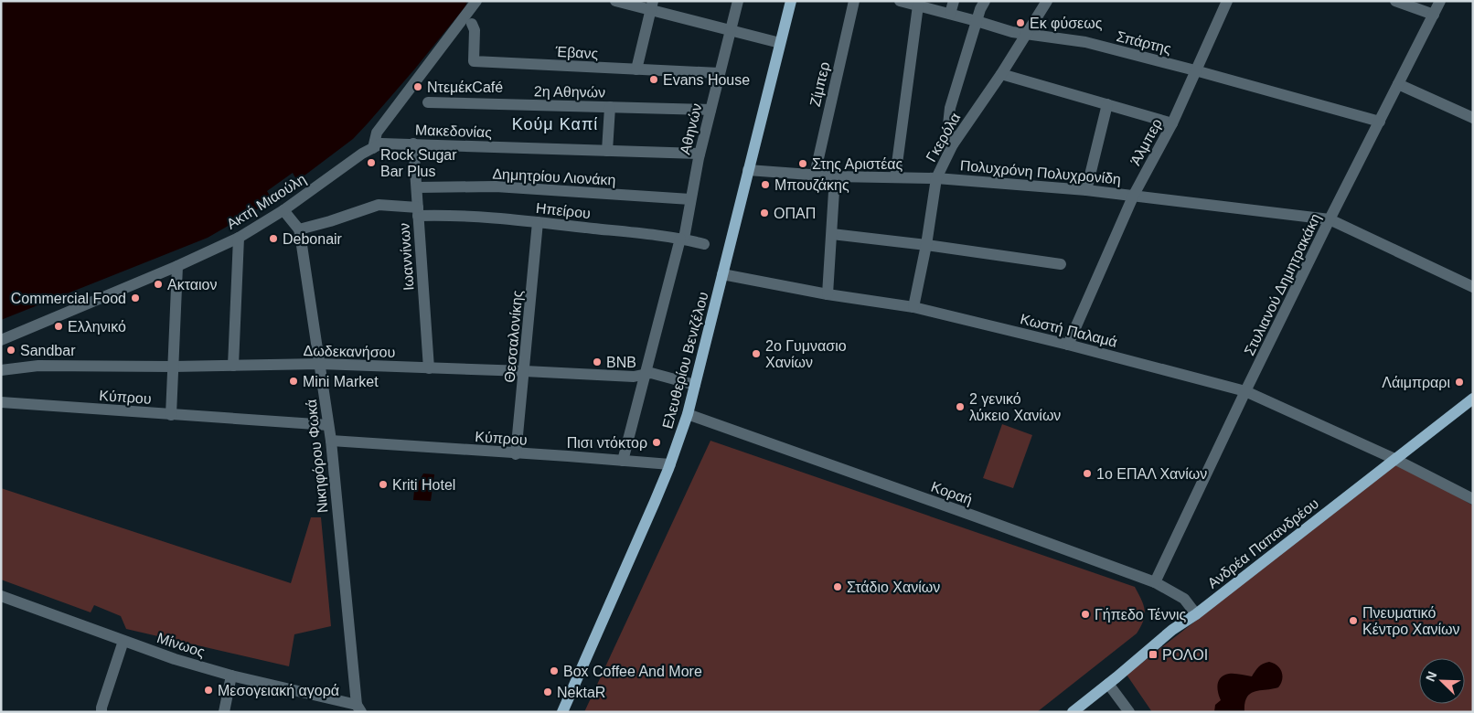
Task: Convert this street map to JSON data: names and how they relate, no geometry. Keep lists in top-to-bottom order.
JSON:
{
  "streets": {
    "main road": ["Ελευθερίου Βενιζέλου", "Ανδρέα Παπανδρέου"],
    "street": [
      "Σπάρτης",
      "Έβανς",
      "Ζίμπερ",
      "2η Αθηνών",
      "Αθηνών",
      "Μακεδονίας",
      "Γκερόλα",
      "Άλμπερ",
      "Πολυχρόνη Πολυχρονίδη",
      "Δημητρίου Λιονάκη",
      "Ακτή Μιαούλη",
      "Ηπείρου",
      "Ιωαννίνων",
      "Στυλιανού Δημητρακάκη",
      "Κωστή Παλαμά",
      "Θεσσαλονίκης",
      "Δωδεκανήσου",
      "Κύπρου",
      "Νικηφόρου Φωκά",
      "Κοραή",
      "Μίνωος"
    ]
  },
  "crossings": [
    ["Σπάρτης", "Γκερόλα"],
    ["Σπάρτης", "Άλμπερ"],
    ["Σπάρτης", "Στυλιανού Δημητρακάκη"],
    ["Έβανς", "Αθηνών"],
    ["Ζίμπερ", "Πολυχρόνη Πολυχρονίδη"],
    ["2η Αθηνών", "Αθηνών"],
    ["Αθηνών", "Μακεδονίας"],
    ["Αθηνών", "Δημητρίου Λιονάκη"],
    ["Αθηνών", "Ηπείρου"],
    ["Αθηνών", "Δωδεκανήσου"],
    ["Αθηνών", "Κύπρου"],
    ["Μακεδονίας", "Ακτή Μιαούλη"],
    ["Μακεδονίας", "Ιωαννίνων"],
    ["Γκερόλα", "Πολυχρόνη Πολυχρονίδη"],
    ["Γκερόλα", "Κωστή Παλαμά"],
    ["Άλμπερ", "Πολυχρόνη Πολυχρονίδη"],
    ["Άλμπερ", "Κωστή Παλαμά"],
    ["Πολυχρόνη Πολυχρονίδη", "Στυλιανού Δημητρακάκη"],
    ["Πολυχρόνη Πολυχρονίδη", "Ελευθερίου Βενιζέλου"],
    ["Δημητρίου Λιονάκη", "Ιωαννίνων"],
    ["Ηπείρου", "Ιωαννίνων"],
    ["Ηπείρου", "Θεσσαλονίκης"],
    ["Ηπείρου", "Νικηφόρου Φωκά"],
    ["Ιωαννίνων", "Δωδεκανήσου"],
    ["Στυλιανού Δημητρακάκη", "Κωστή Παλαμά"],
    ["Στυλιανού Δημητρακάκη", "Κοραή"],
    ["Κωστή Παλαμά", "Ελευθερίου Βενιζέλου"],
    ["Κωστή Παλαμά", "Ανδρέα Παπανδρέου"],
    ["Θεσσαλονίκης", "Δωδεκανήσου"],
    ["Θεσσαλονίκης", "Κύπρου"],
    ["Δωδεκανήσου", "Ελευθερίου Βενιζέλου"],
    ["Δωδεκανήσου", "Νικηφόρου Φωκά"],
    ["Ελευθερίου Βενιζέλου", "Κύπρου"],
    ["Ελευθερίου Βενιζέλου", "Κοραή"],
    ["Κύπρου", "Νικηφόρου Φωκά"],
    ["Νικηφόρου Φωκά", "Μίνωος"],
    ["Κοραή", "Ανδρέα Παπανδρέου"]
  ],
  "districts": ["Κούμ Καπί"],
  "places": {
    "other": [
      "Εκ φύσεως",
      "Evans House",
      "ΝτεμέκCafé",
      "Rock Sugar Bar Plus",
      "Στης Αριστέας",
      "Μπουζάκης",
      "ΟΠΑΠ",
      "Debonair",
      "Ακταιον",
      "Commercial Food",
      "Ελληνικό",
      "Sandbar",
      "2ο Γυμνασιο Χανίων",
      "BNB",
      "Mini Market",
      "Λάιμπραρι",
      "2 γενικό λύκειο Χανίων",
      "Πισι ντόκτορ",
      "1ο ΕΠΑΛ Χανίων",
      "Kriti Hotel",
      "Στάδιο Χανίων",
      "Γήπεδο Τέννις",
      "Πνευματικό Κέντρο Χανίων",
      "Box Coffee And More",
      "Μεσογειακή αγορά",
      "NektaR"
    ],
    "transit": ["ΡΟΛΟΙ"]
  },
  "north": "top left"
}
